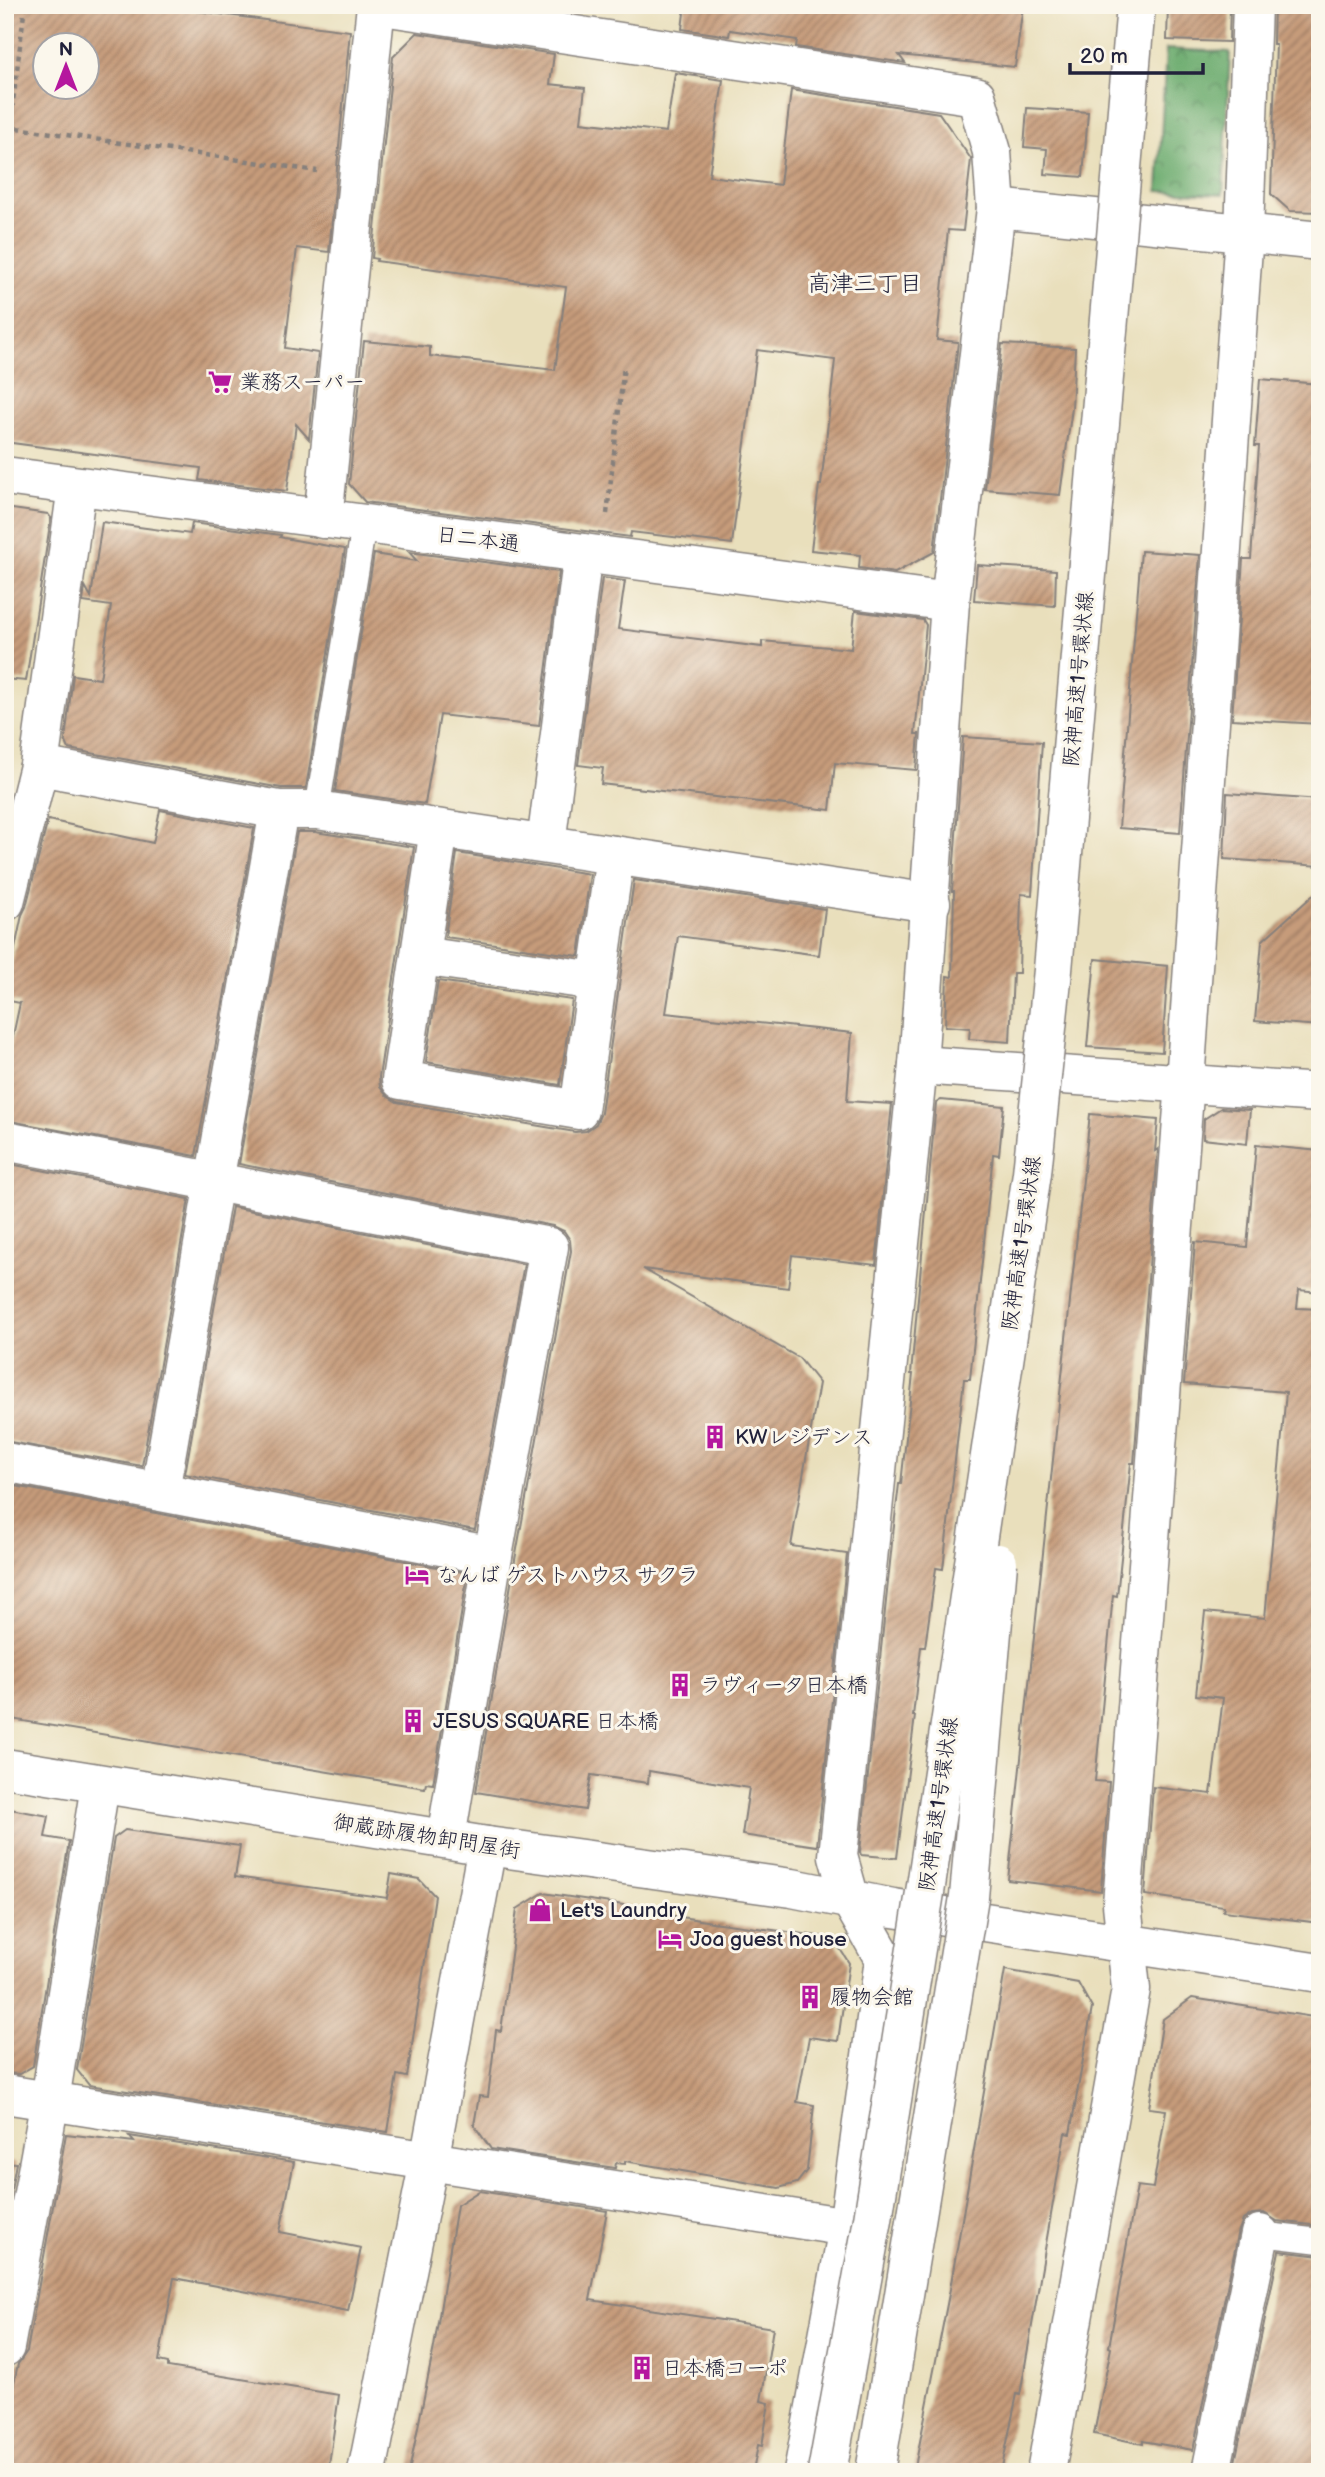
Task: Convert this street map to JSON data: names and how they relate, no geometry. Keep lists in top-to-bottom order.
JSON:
{
  "streets": {
    "main road": ["日二本通", "阪神高速1号環状線", "御蔵跡履物卸問屋街"]
  },
  "districts": ["高津三丁目"],
  "places": {
    "supermarket": ["業務スーパー"],
    "building": [
      "KWレジデンス",
      "ラヴィータ日本橋",
      "JESUS SQUARE 日本橋",
      "履物会館",
      "日本橋コーポ"
    ],
    "hotel": ["なんば ゲストハウス サクラ", "Joa guest house"],
    "shop": ["Let's Laundry"]
  },
  "scale_bar": "20 m",
  "north": "top"
}
